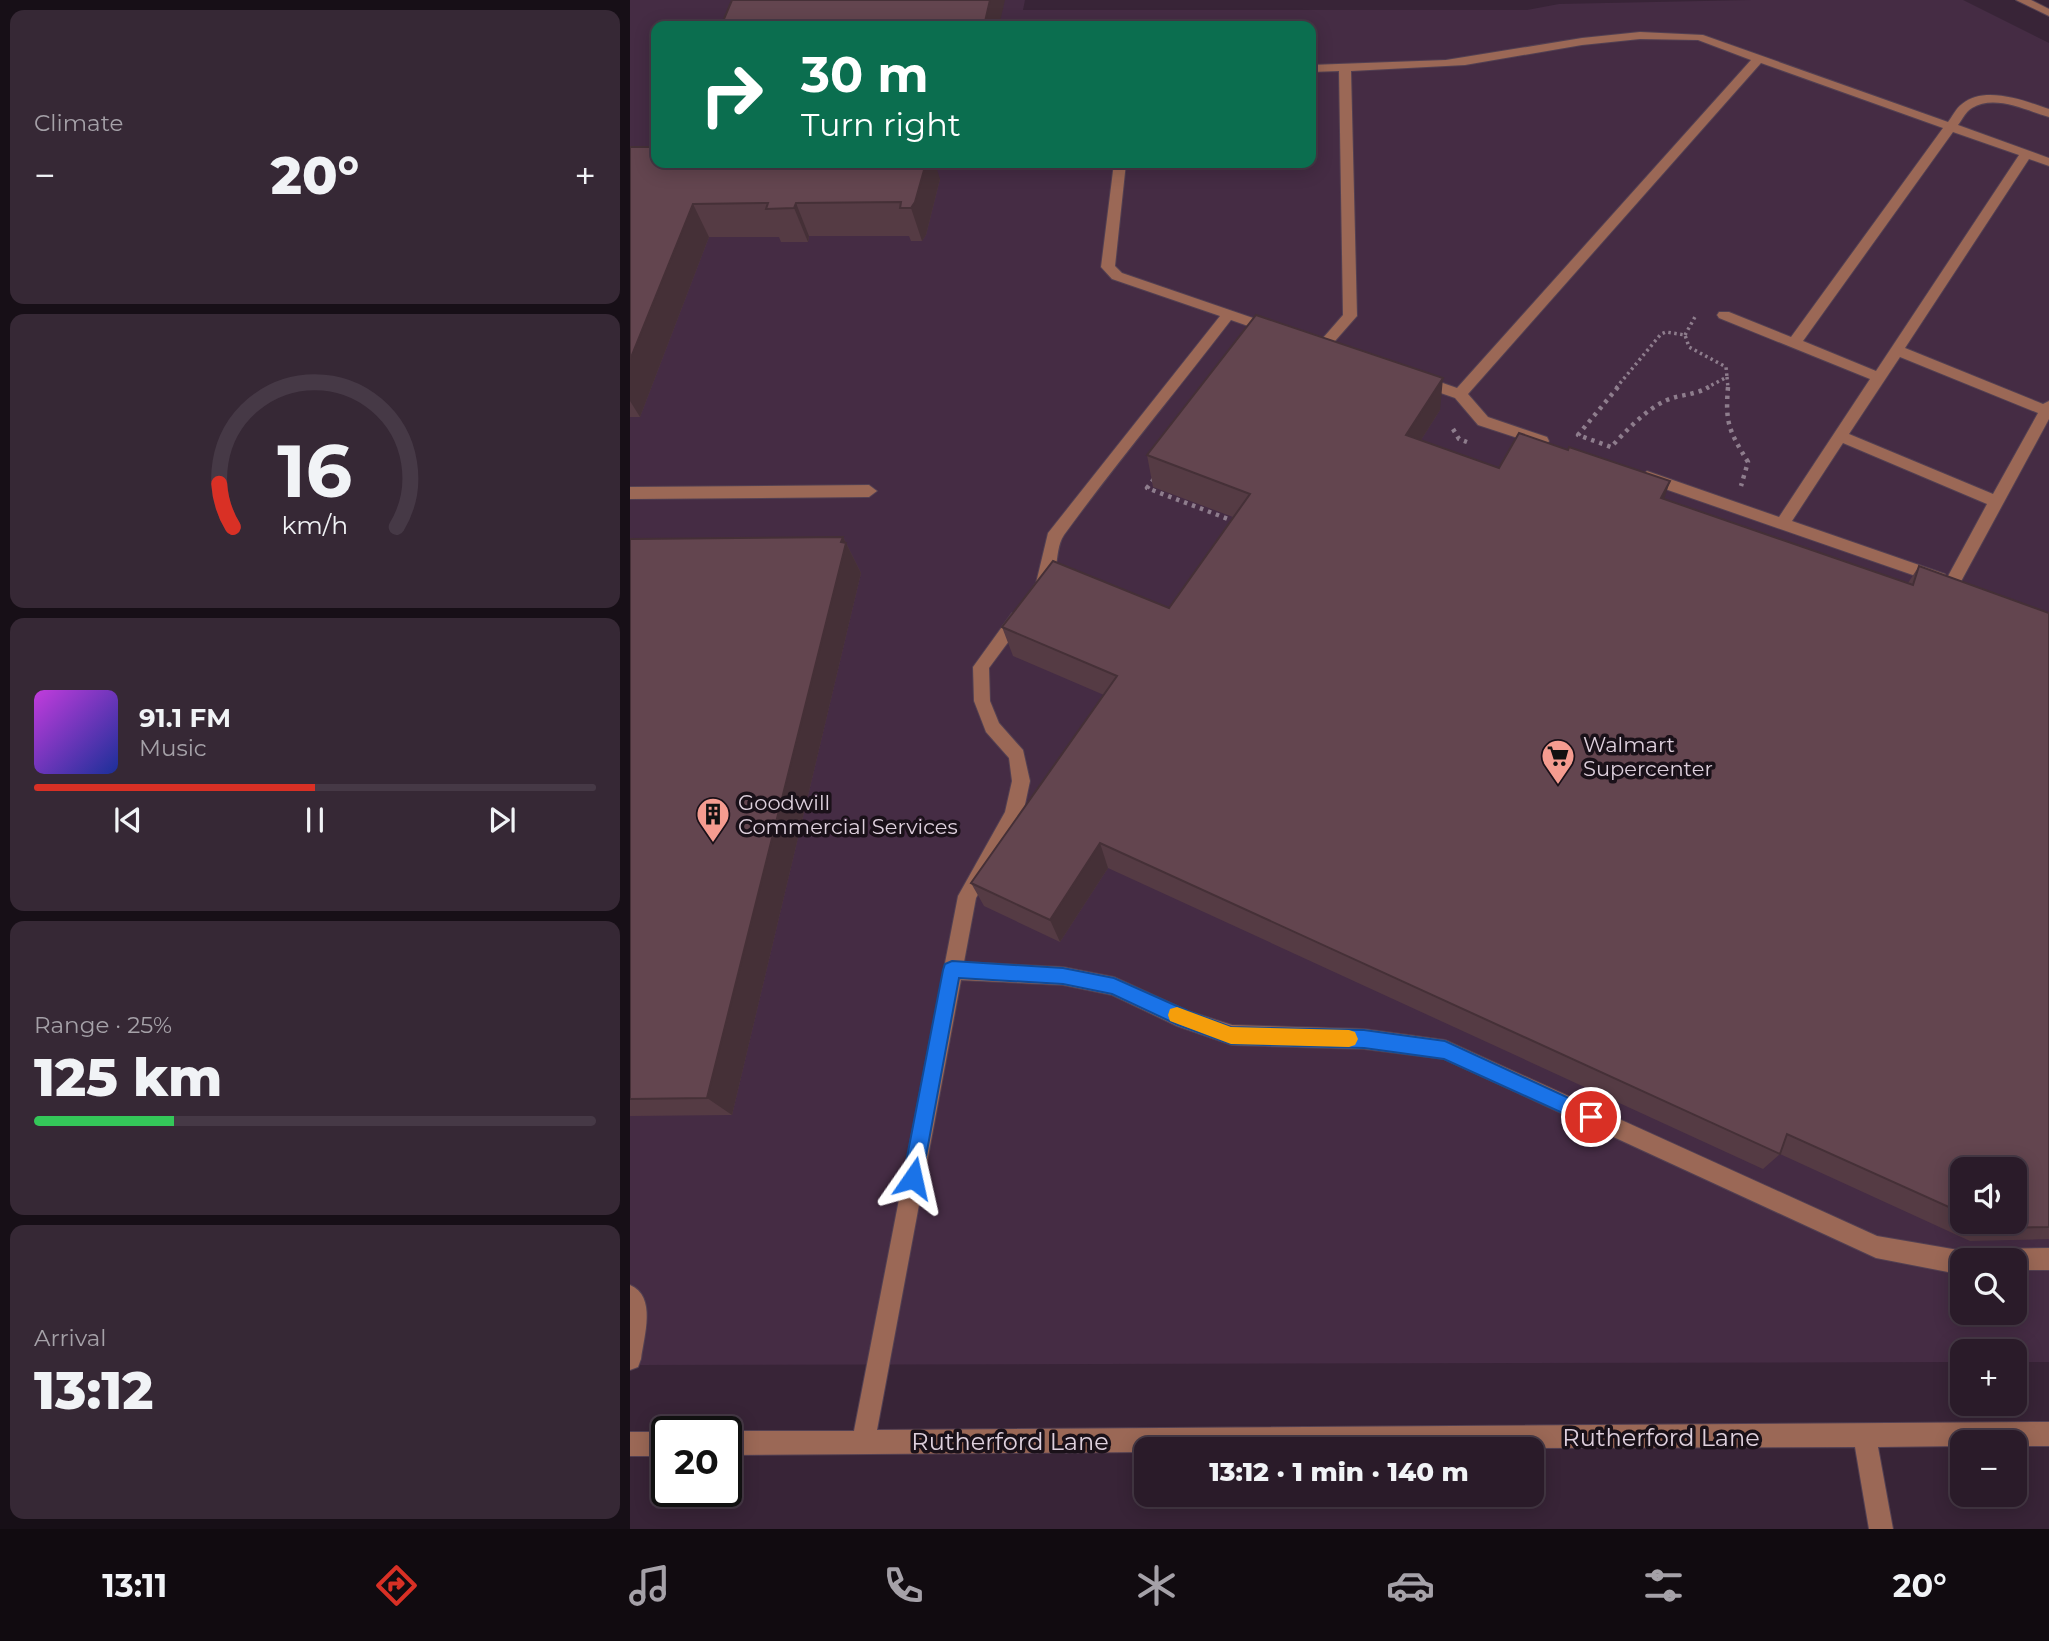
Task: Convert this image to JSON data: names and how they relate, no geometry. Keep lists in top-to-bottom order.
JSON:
{
  "streets": {
    "street": ["Rutherford Lane"]
  },
  "places": {
    "supermarket": ["Walmart Supercenter"],
    "building": ["Goodwill Commercial Services"]
  },
  "page": {
    "tile": [
      "Climate",
      ["Range · 25%", "125 km"],
      ["Arrival", "13:12"]
    ],
    "turn": ["30 m", "Turn right"],
    "heat": ["−", "20°", "+"],
    "song": ["91.1 FM", "Music"],
    "map_buttons": ["+", "−"],
    "limit": "20",
    "trip": "13:12 · 1 min · 140 m",
    "tabs": ["13:11", "20°"],
    "gauge": ["16", "km/h"]
  }
}
